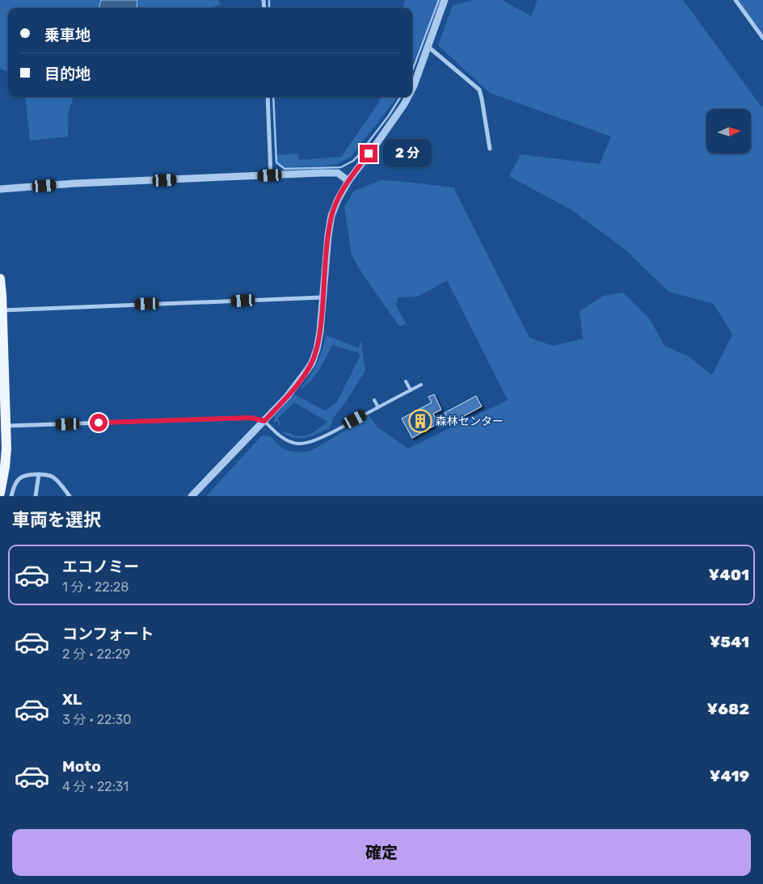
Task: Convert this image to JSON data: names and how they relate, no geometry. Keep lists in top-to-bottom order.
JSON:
{
  "places": {
    "building": ["森林センター"]
  },
  "north": "right",
  "page": {
    "banner": ["乗車地", "目的地"],
    "bubble": "2 分",
    "heading": "車両を選択",
    "list": [
      {
        "name": "エコノミー",
        "note": "1 分 · 22:28",
        "value": "¥401"
      },
      {
        "name": "コンフォート",
        "note": "2 分 · 22:29",
        "value": "¥541"
      },
      {
        "name": "XL",
        "note": "3 分 · 22:30",
        "value": "¥682"
      },
      {
        "name": "Moto",
        "note": "4 分 · 22:31",
        "value": "¥419"
      }
    ],
    "buttons": "確定"
  }
}
